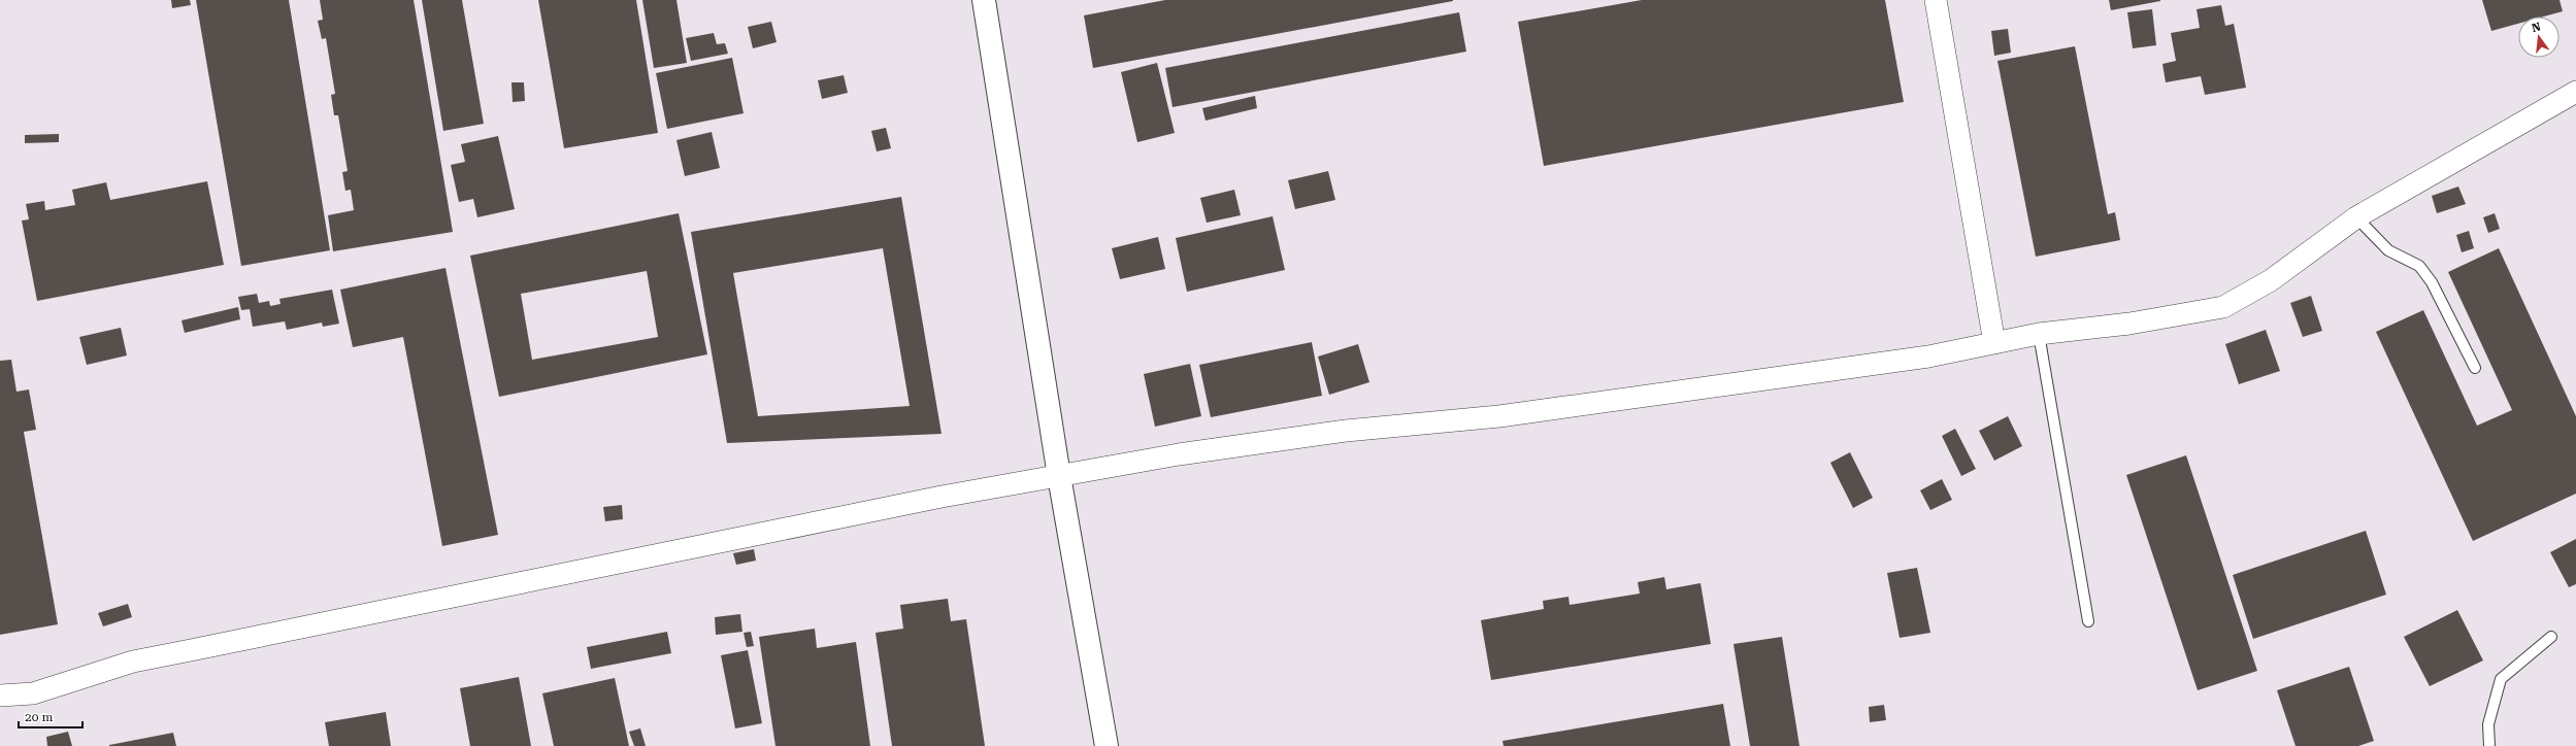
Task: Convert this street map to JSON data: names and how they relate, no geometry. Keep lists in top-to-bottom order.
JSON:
{
  "scale_bar": "20 m",
  "north": "top"
}
